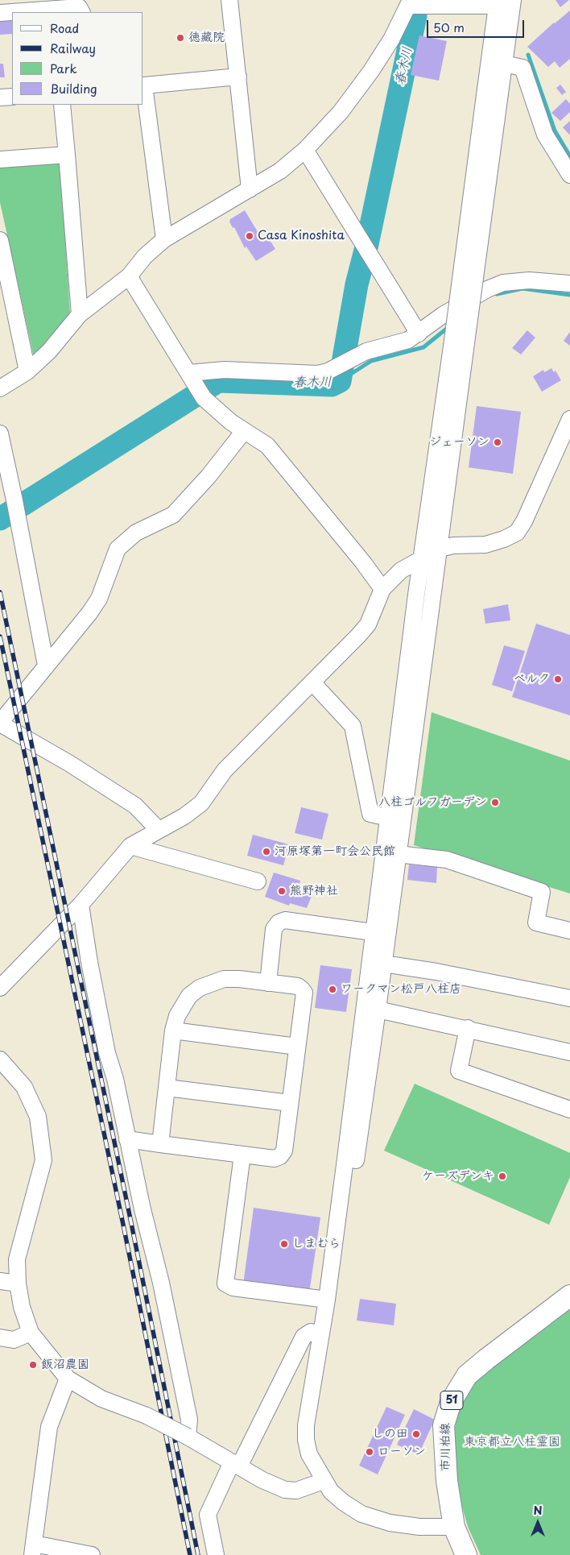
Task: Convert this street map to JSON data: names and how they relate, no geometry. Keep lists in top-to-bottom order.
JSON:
{
  "streets": {
    "main road": ["51", "市川柏線"]
  },
  "water": ["春木川"],
  "parks": ["東京都立八柱霊園"],
  "places": [
    "徳藏院",
    "Casa Kinoshita",
    "ジェーソン",
    "ベルク",
    "八柱ゴルフガーデン",
    "河原塚第一町会公民館",
    "熊野神社",
    "ワークマン松戸八柱店",
    "ケーズデンキ",
    "しまむら",
    "飯沼農園",
    "しの田",
    "ローソン"
  ],
  "legend": [
    "Road",
    "Railway",
    "Park",
    "Building"
  ],
  "scale_bar": "50 m",
  "north": "top"
}
